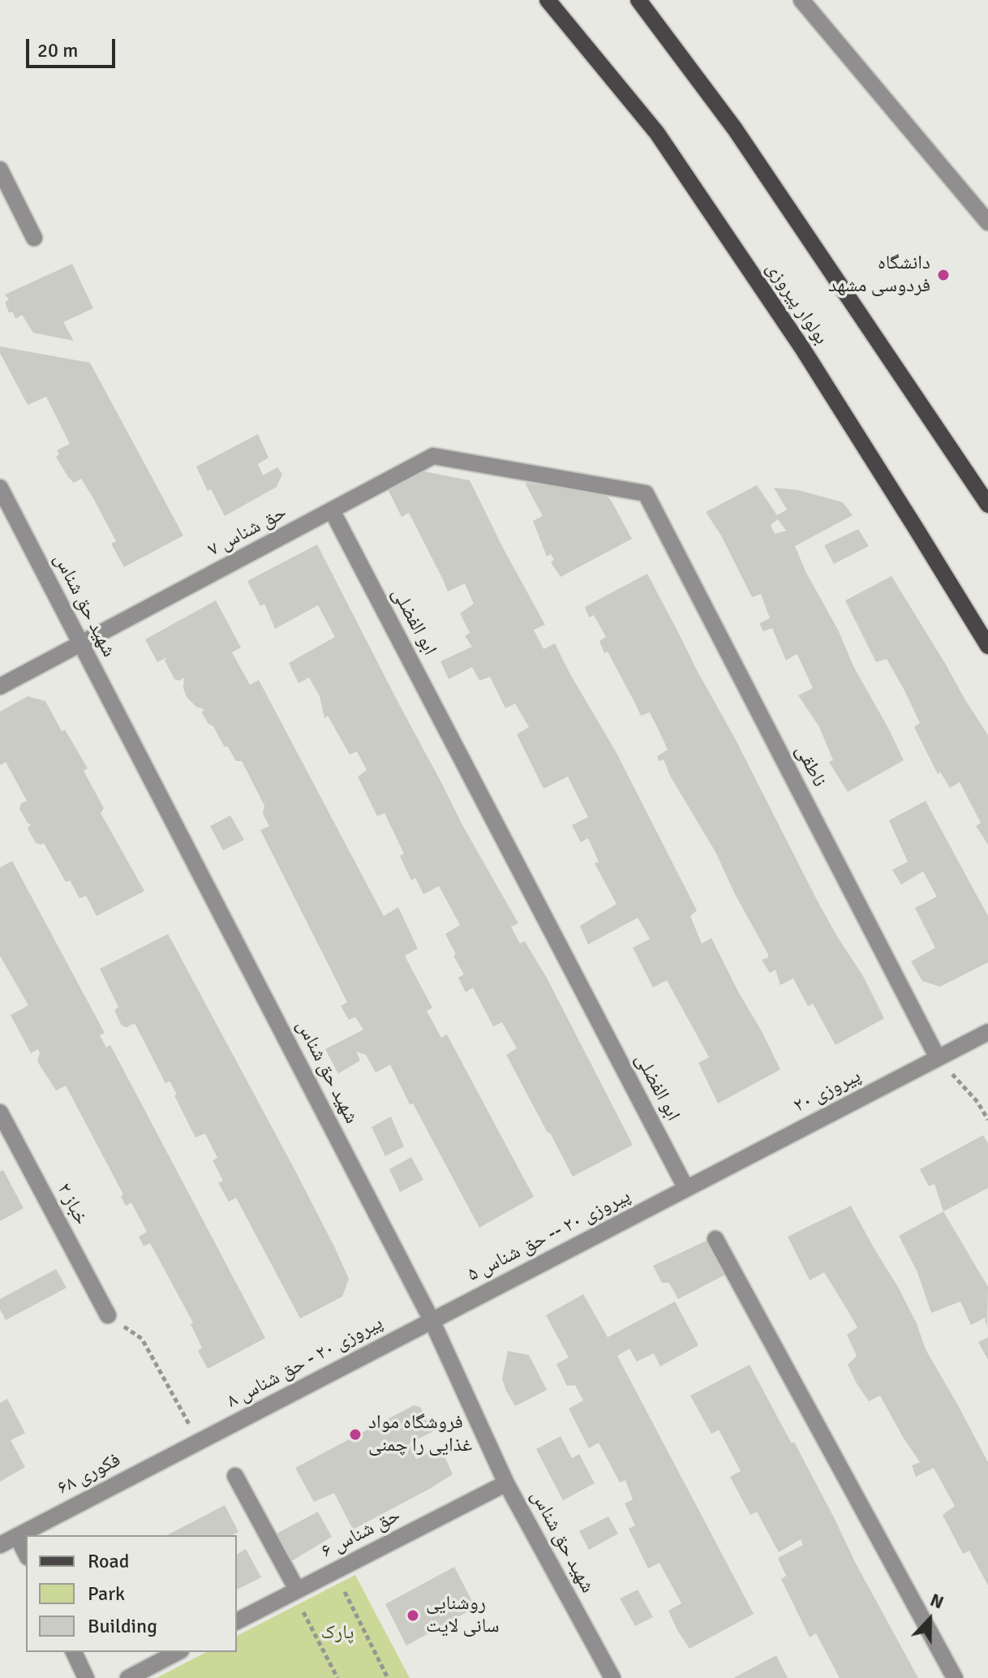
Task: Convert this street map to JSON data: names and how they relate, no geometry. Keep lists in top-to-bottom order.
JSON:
{
  "streets": {
    "main road": ["بولوار پیروزی"],
    "street": [
      "حق شناس ۷",
      "شهید حق شناس",
      "ابو الفضلی",
      "ناطقی",
      "پیروزی ۲۰",
      "خباز ۲",
      "پیروزی ۲۰ -- حق شناس ۵",
      "پیروزی ۲۰ - حق شناس ۸",
      "فکوری ۶۸",
      "حق شناس ۶"
    ]
  },
  "crossings": [
    ["حق شناس ۷", "شهید حق شناس"],
    ["حق شناس ۷", "ابو الفضلی"],
    ["حق شناس ۷", "ناطقی"],
    ["شهید حق شناس", "پیروزی ۲۰ -- حق شناس ۵"],
    ["شهید حق شناس", "پیروزی ۲۰ - حق شناس ۸"],
    ["شهید حق شناس", "حق شناس ۶"],
    ["ابو الفضلی", "پیروزی ۲۰"],
    ["ابو الفضلی", "پیروزی ۲۰ -- حق شناس ۵"],
    ["ناطقی", "پیروزی ۲۰"],
    ["پیروزی ۲۰", "پیروزی ۲۰ -- حق شناس ۵"],
    ["پیروزی ۲۰ -- حق شناس ۵", "پیروزی ۲۰ - حق شناس ۸"],
    ["پیروزی ۲۰ - حق شناس ۸", "فکوری ۶۸"]
  ],
  "parks": ["پارک"],
  "places": ["دانشگاه فردوسی مشهد", "فروشگاه مواد غذایی را چمنی", "روشنایی سانی لایت"],
  "legend": ["Road", "Park", "Building"],
  "scale_bar": "20 m",
  "north": "top"
}
